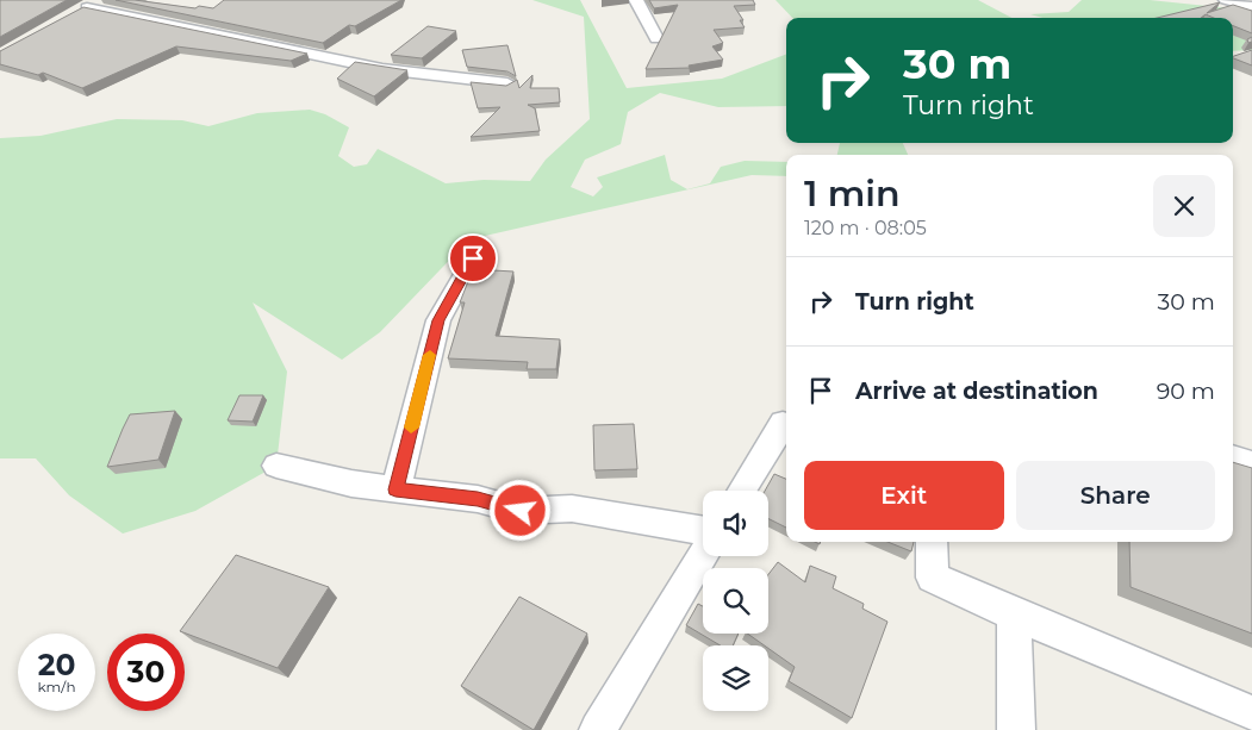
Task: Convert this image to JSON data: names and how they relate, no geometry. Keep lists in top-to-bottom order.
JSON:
{
  "page": {
    "turn": ["30 m", "Turn right"],
    "heading": ["1 min", "120 m · 08:05"],
    "list": [
      {
        "name": "Turn right",
        "value": "30 m"
      },
      {
        "name": "Arrive at destination",
        "value": "90 m"
      }
    ],
    "buttons": ["Exit", "Share"],
    "speed": "20 km/h",
    "limit": "30"
  }
}
